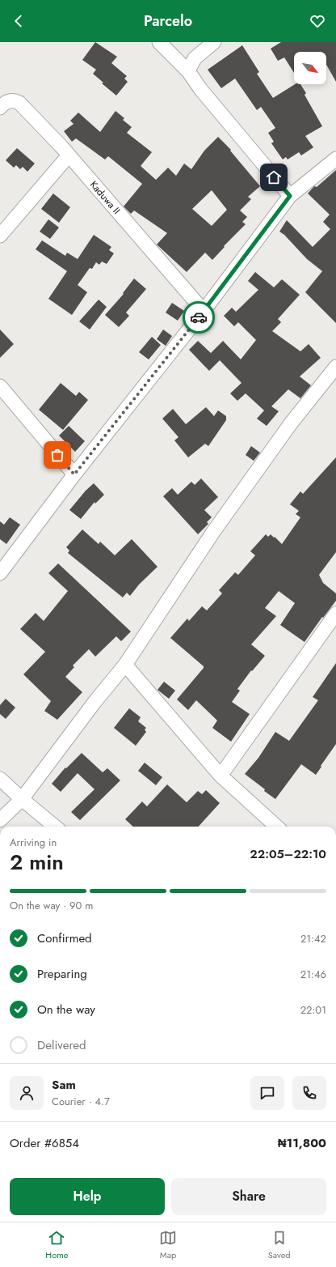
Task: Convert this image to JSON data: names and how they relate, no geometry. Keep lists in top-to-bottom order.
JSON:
{
  "streets": {
    "street": ["Kaduwa II"]
  },
  "north": "bottom right",
  "page": {
    "header": "Parcelo",
    "heading": ["2 min", "Arriving in", "22:05–22:10"],
    "panel": [
      "Sam",
      "Courier · 4.7",
      "Order #6854",
      "₦11,800"
    ],
    "bar": "On the way · 90 m",
    "list": [
      ["Confirmed", "21:42"],
      ["Preparing", "21:46"],
      ["On the way", "22:01"],
      "Delivered"
    ],
    "buttons": ["Help", "Share"],
    "tabs": ["Home", "Map", "Saved"]
  }
}
